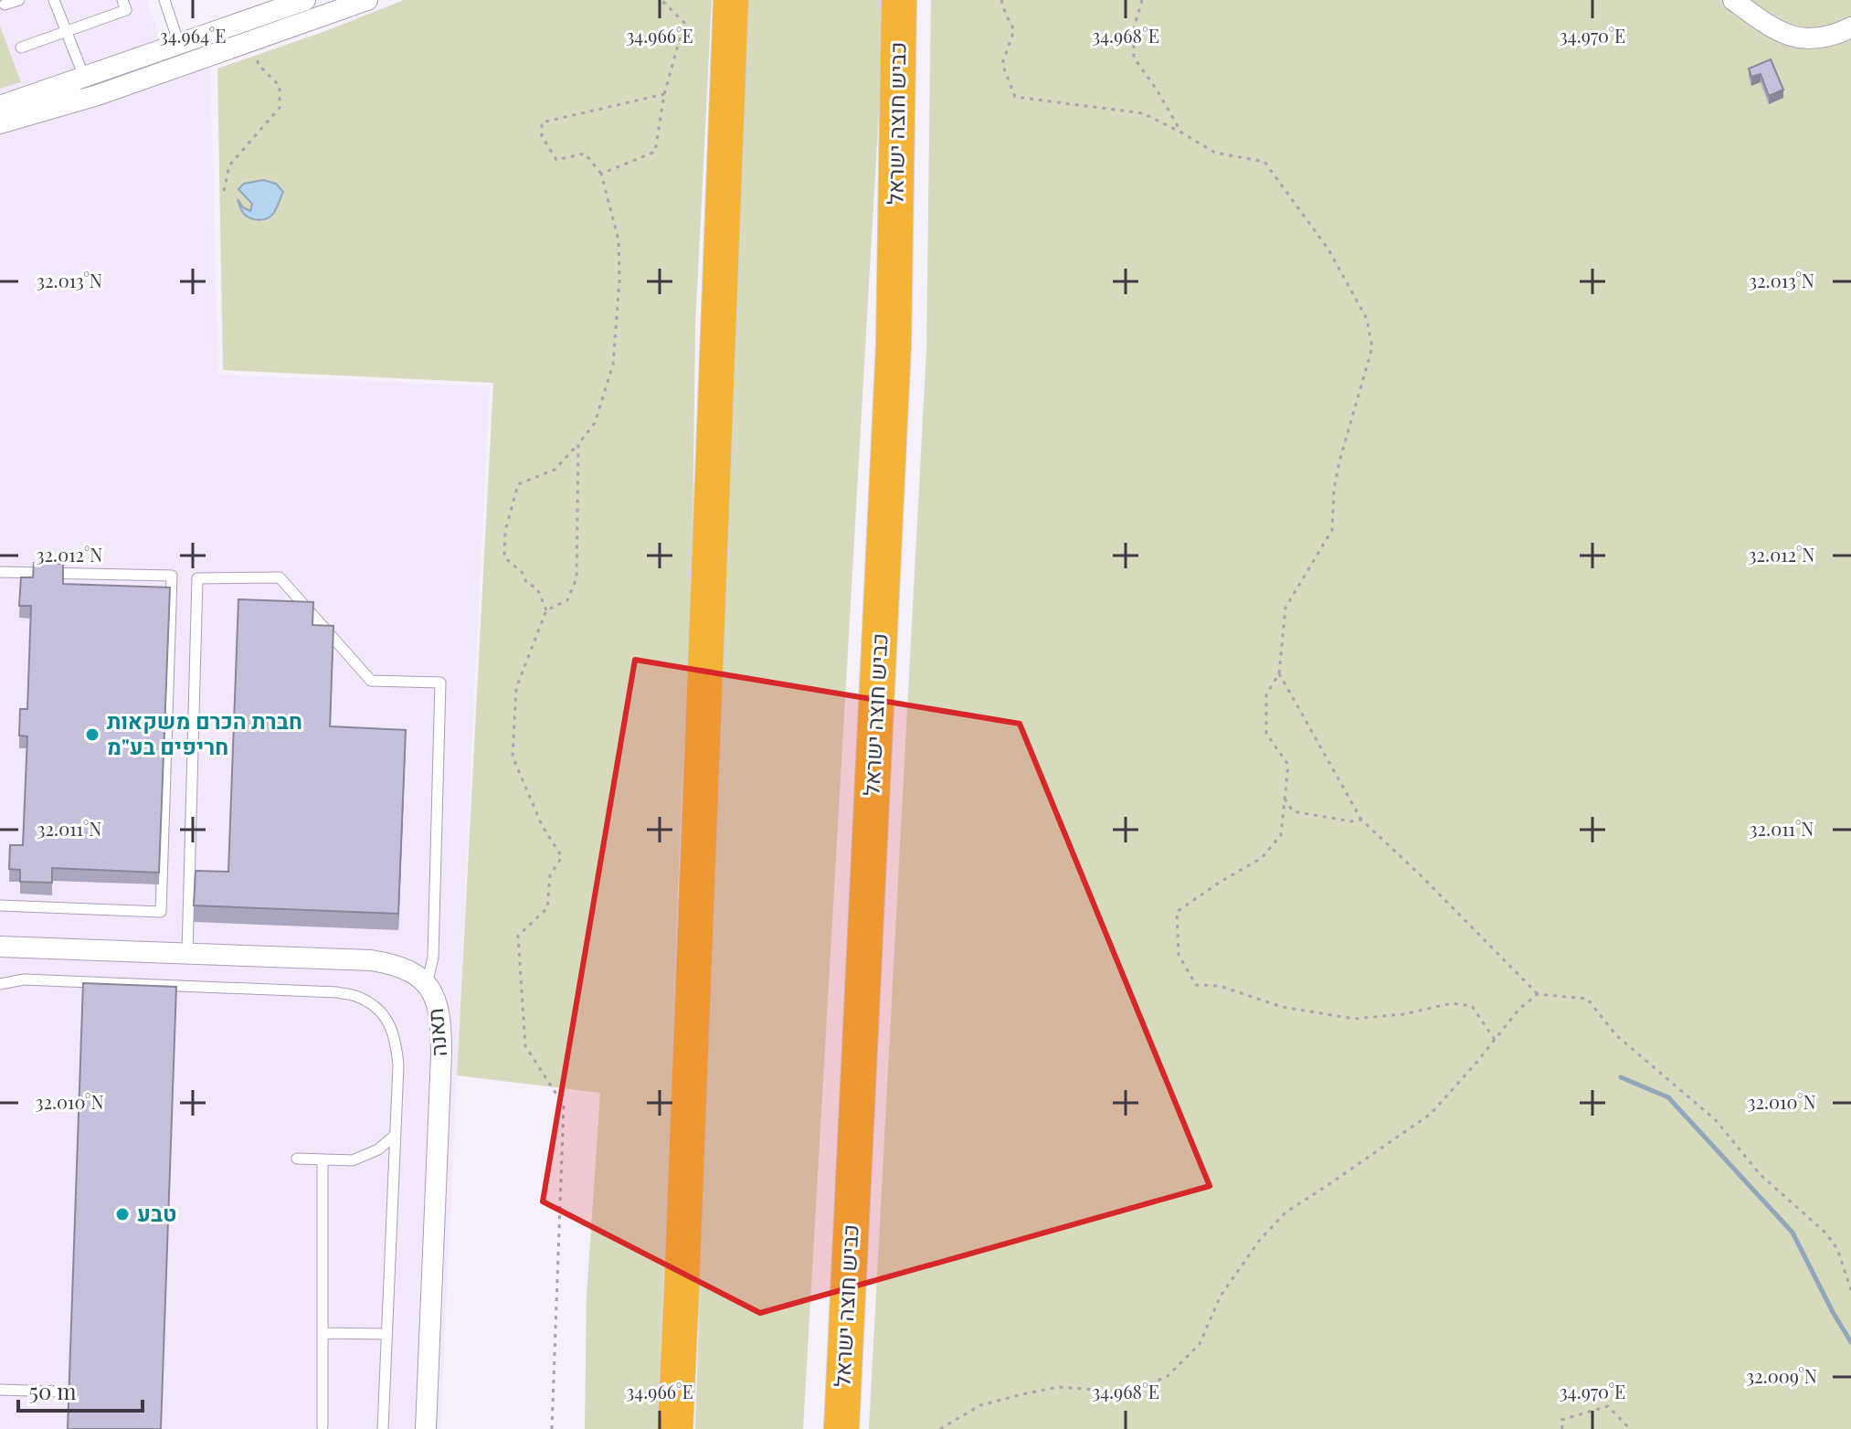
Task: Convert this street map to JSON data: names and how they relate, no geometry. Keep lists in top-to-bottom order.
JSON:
{
  "streets": {
    "highway": ["כביש חוצה ישראל"],
    "street": ["תאנה"]
  },
  "places": ["חברת הכרם משקאות חריפים בע\"מ", "טבע"],
  "scale_bar": "50 m",
  "coordinates": [
    "34.964°E",
    "34.966°E",
    "34.968°E",
    "34.970°E",
    "32.013°N",
    "32.012°N",
    "32.011°N",
    "32.010°N",
    "32.009°N"
  ]
}
